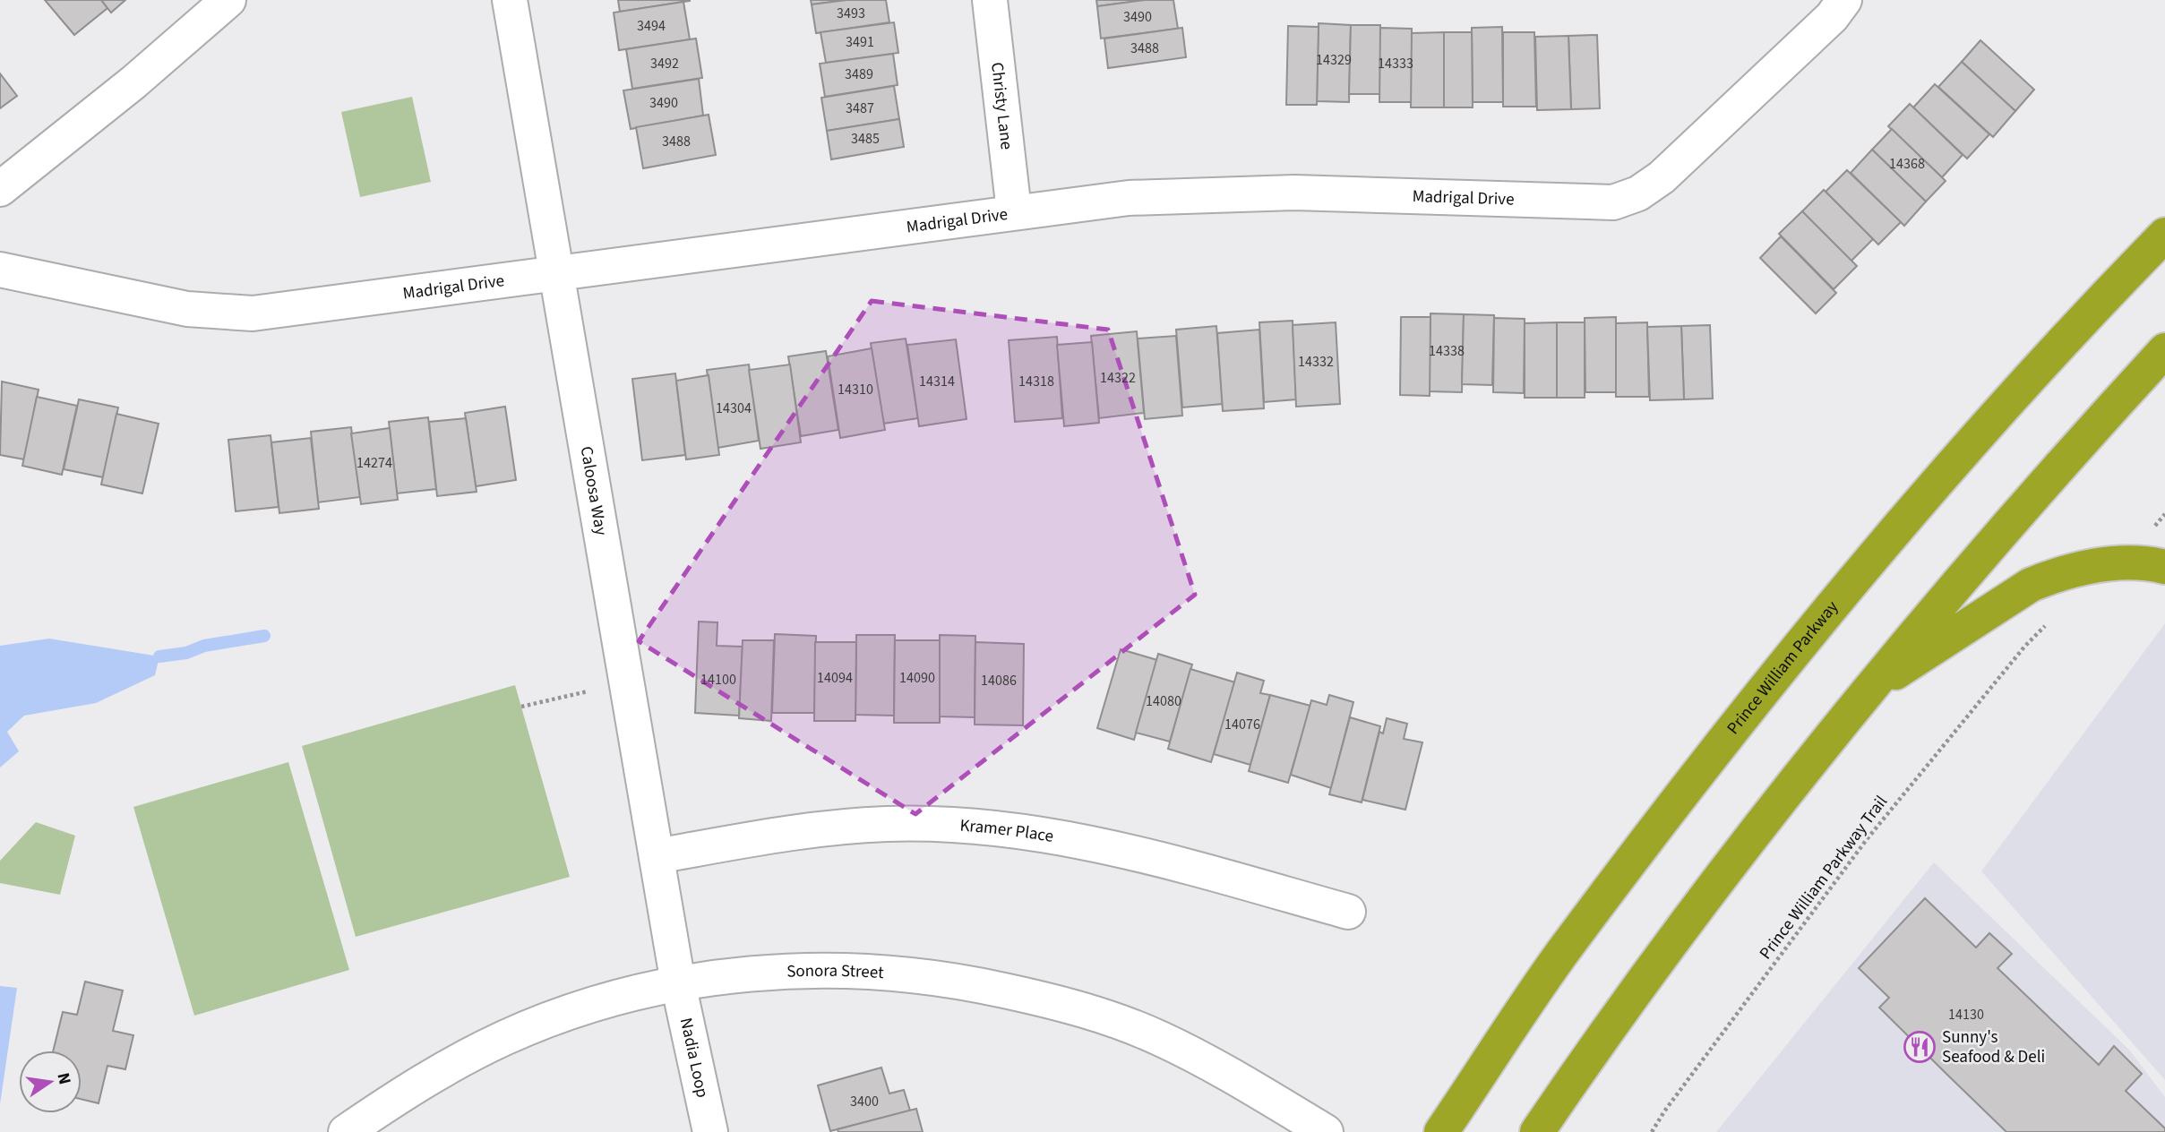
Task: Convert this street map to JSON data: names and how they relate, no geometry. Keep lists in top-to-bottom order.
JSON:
{
  "streets": {
    "highway": ["Prince William Parkway"],
    "street": [
      "Christy Lane",
      "Madrigal Drive",
      "Caloosa Way",
      "Kramer Place",
      "Sonora Street",
      "Nadia Loop"
    ],
    "path": ["Prince William Parkway Trail"]
  },
  "crossings": [
    ["Christy Lane", "Madrigal Drive"],
    ["Madrigal Drive", "Caloosa Way"],
    ["Caloosa Way", "Kramer Place"],
    ["Caloosa Way", "Sonora Street"],
    ["Caloosa Way", "Nadia Loop"],
    ["Sonora Street", "Nadia Loop"]
  ],
  "places": {
    "restaurant": ["Sunny's Seafood & Deli"]
  },
  "house_numbers": [
    "3493",
    "3490",
    "3494",
    "3491",
    "3488",
    "14329",
    "3492",
    "14333",
    "3489",
    "3490",
    "3487",
    "3485",
    "3488",
    "14368",
    "14338",
    "14332",
    "14322",
    "14314",
    "14318",
    "14310",
    "14304",
    "14274",
    "14094",
    "14090",
    "14100",
    "14086",
    "14080",
    "14076",
    "14130",
    "3400"
  ],
  "north": "right"
}
